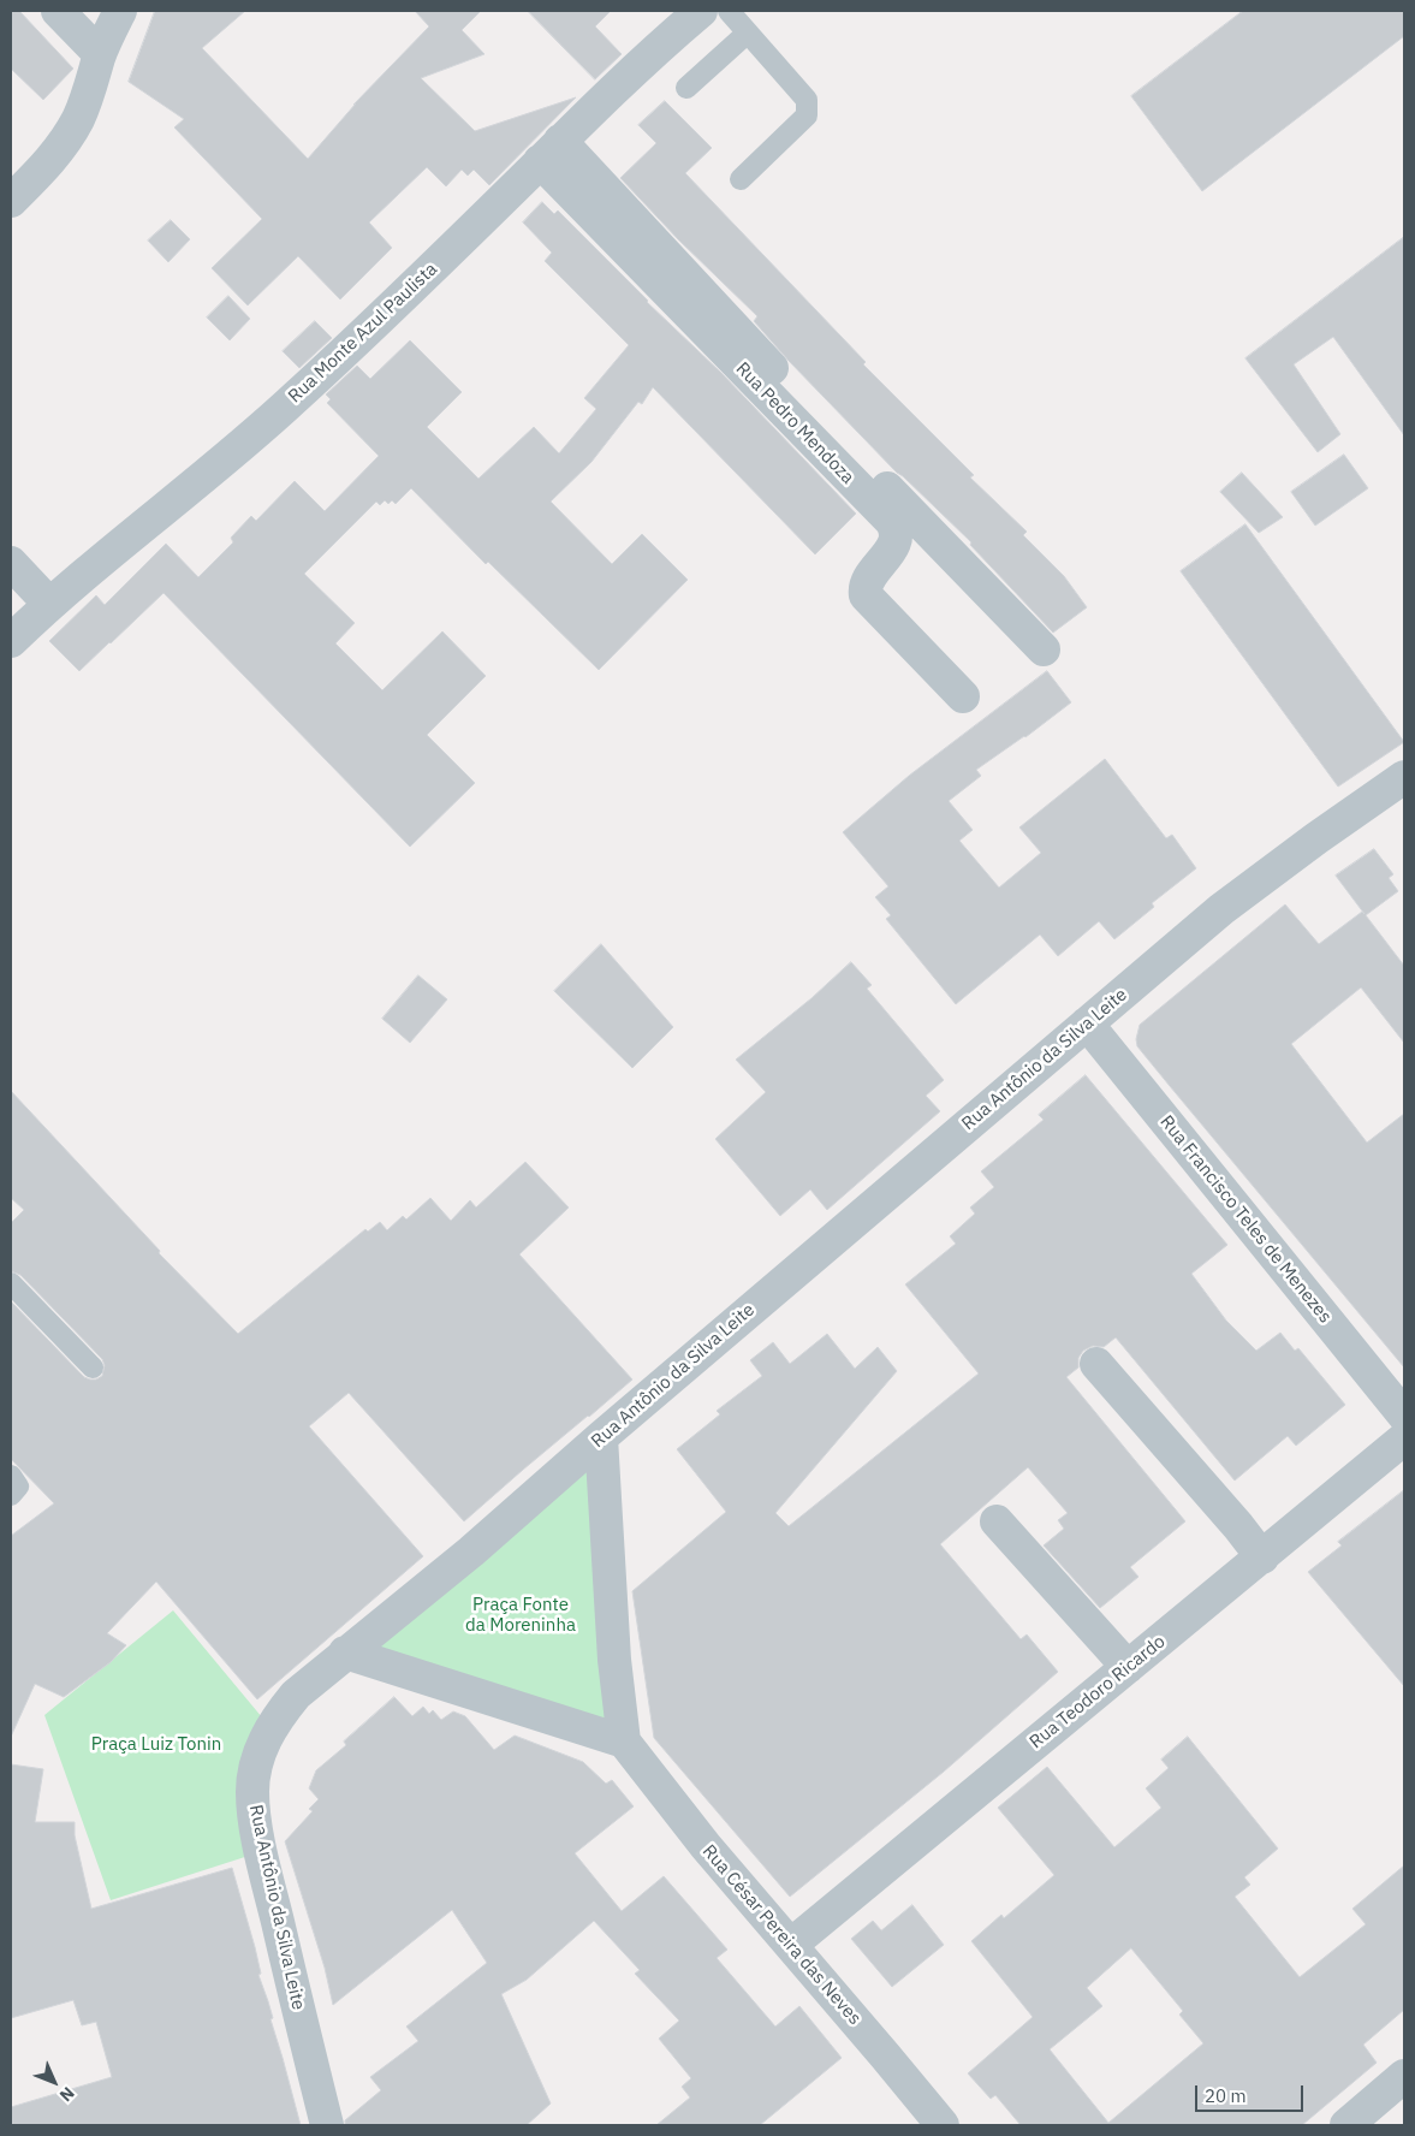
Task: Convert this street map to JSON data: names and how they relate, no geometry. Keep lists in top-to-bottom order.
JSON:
{
  "streets": {
    "street": [
      "Rua Monte Azul Paulista",
      "Rua Pedro Mendoza",
      "Rua Antônio da Silva Leite",
      "Rua Francisco Teles de Menezes",
      "Rua Teodoro Ricardo",
      "Rua César Pereira das Neves"
    ]
  },
  "crossings": [
    ["Rua Monte Azul Paulista", "Rua Pedro Mendoza"],
    ["Rua Antônio da Silva Leite", "Rua Francisco Teles de Menezes"],
    ["Rua Teodoro Ricardo", "Rua César Pereira das Neves"]
  ],
  "parks": ["Praça Fonte da Moreninha", "Praça Luiz Tonin"],
  "scale_bar": "20 m",
  "north": "bottom right"
}
